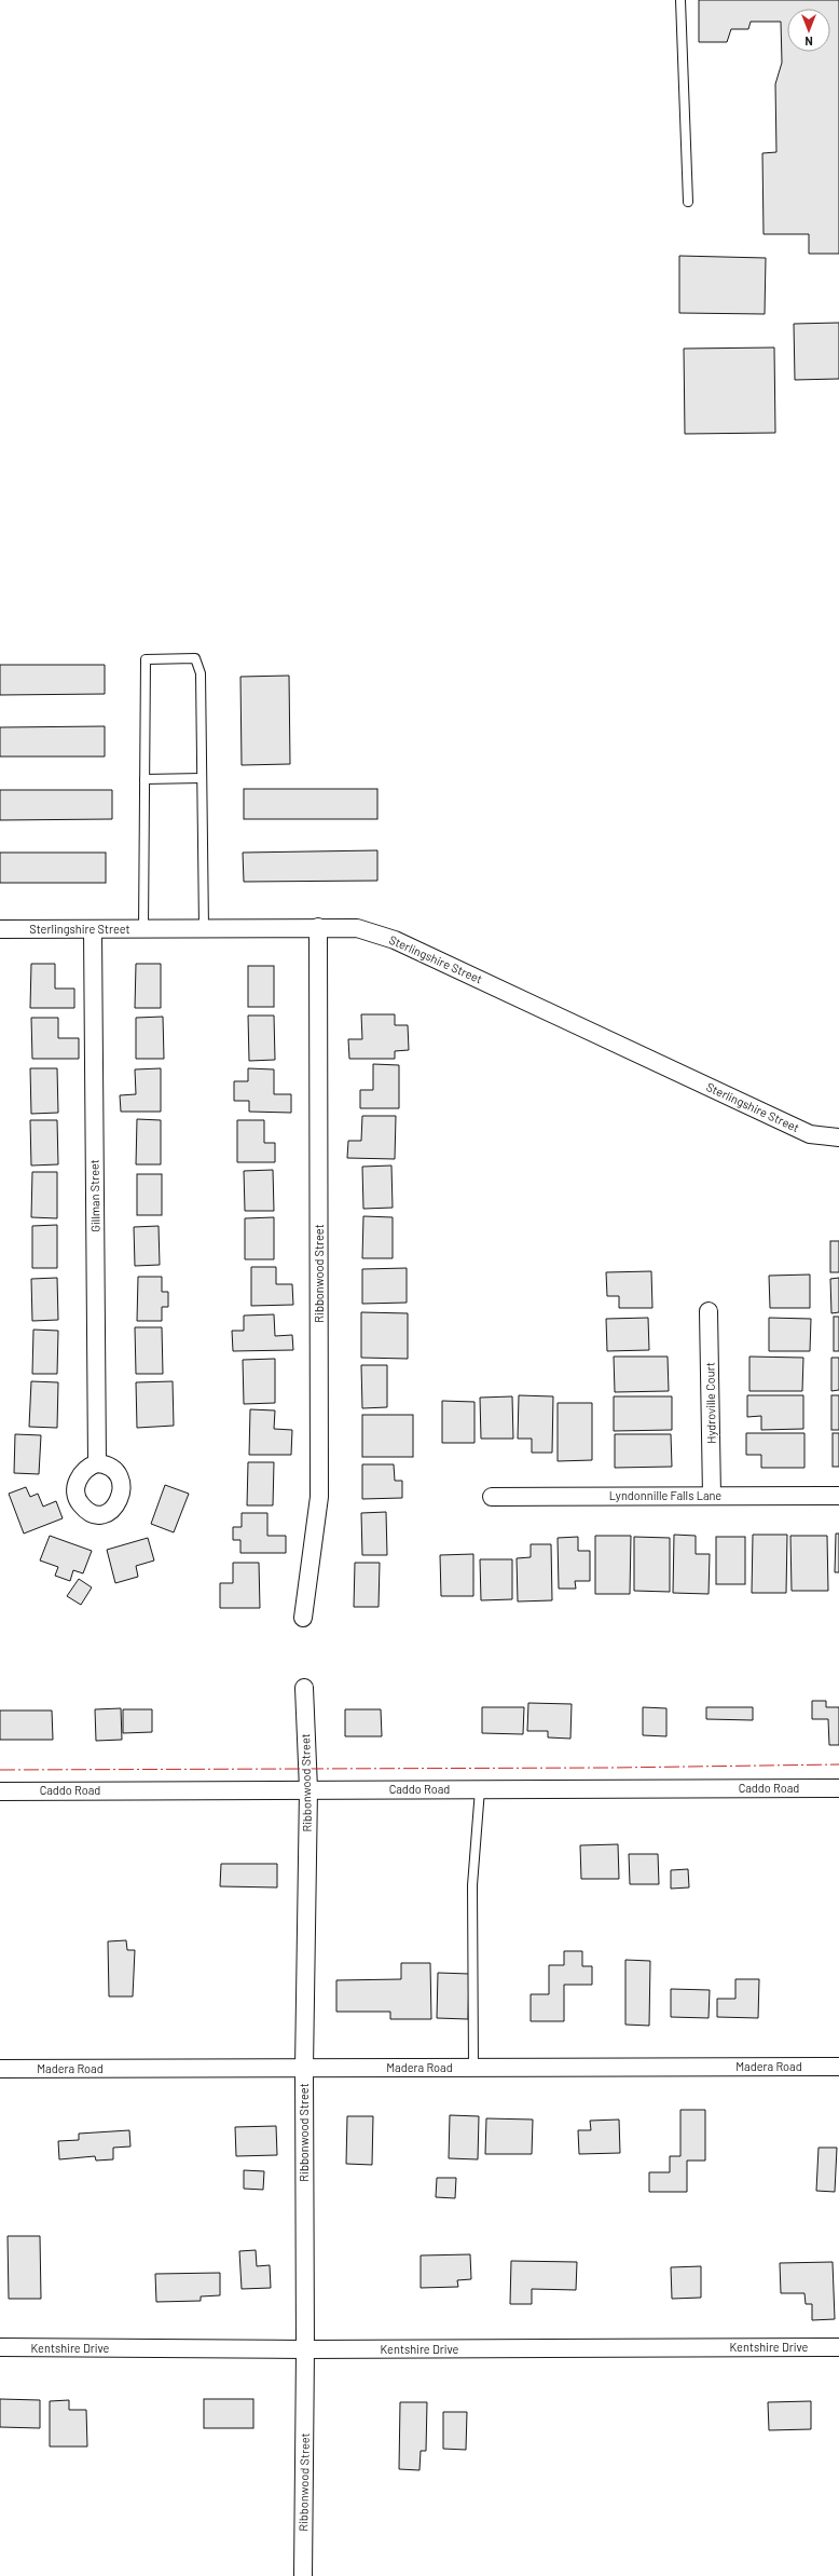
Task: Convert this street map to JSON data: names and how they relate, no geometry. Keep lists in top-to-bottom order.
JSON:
{
  "streets": {
    "street": [
      "Sterlingshire Street",
      "Gillman Street",
      "Ribbonwood Street",
      "Hydroville Court",
      "Lyndonnille Falls Lane",
      "Caddo Road",
      "Madera Road",
      "Kentshire Drive"
    ]
  },
  "crossings": [
    ["Sterlingshire Street", "Gillman Street"],
    ["Sterlingshire Street", "Ribbonwood Street"],
    ["Ribbonwood Street", "Caddo Road"],
    ["Ribbonwood Street", "Madera Road"],
    ["Ribbonwood Street", "Kentshire Drive"],
    ["Hydroville Court", "Lyndonnille Falls Lane"]
  ],
  "north": "bottom"
}
